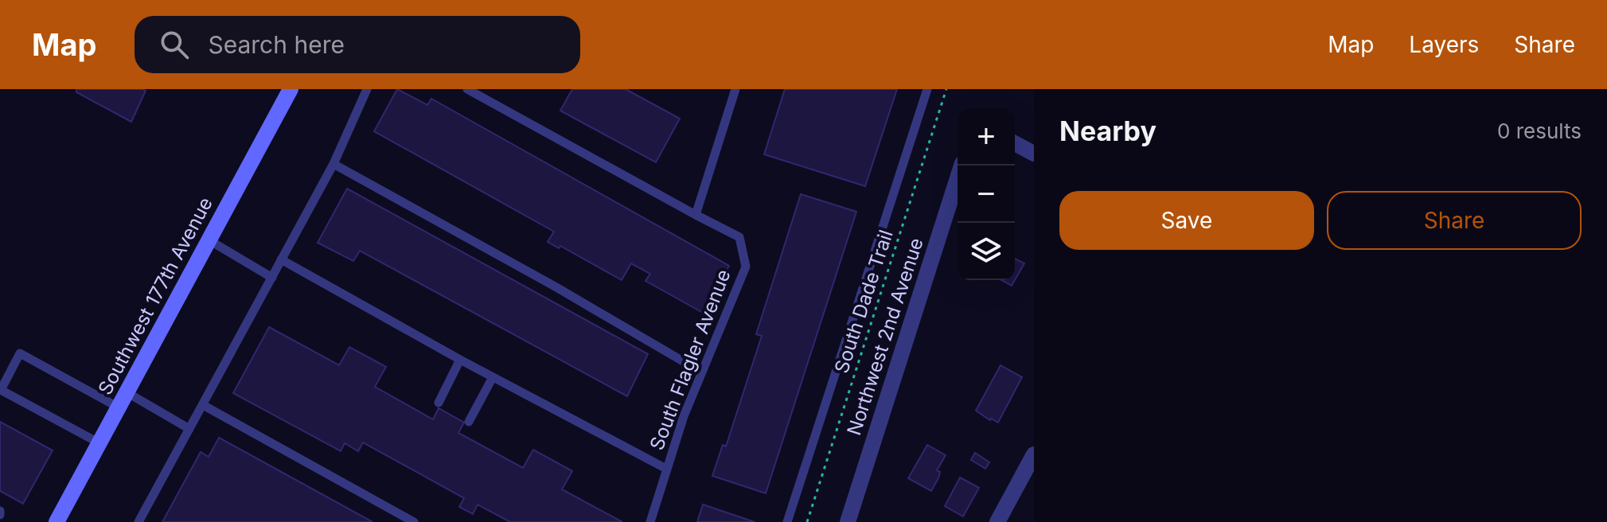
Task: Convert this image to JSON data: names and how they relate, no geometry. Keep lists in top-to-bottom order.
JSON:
{
  "streets": {
    "main road": ["Southwest 177th Avenue"],
    "street": ["Northwest 2nd Avenue"],
    "lane": ["South Flagler Avenue"],
    "path": ["South Dade Trail"]
  },
  "page": {
    "header": "Map",
    "search": "Search here",
    "nav": ["Map", "Layers", "Share"],
    "heading": ["Nearby", "0 results"],
    "map_buttons": ["+", "−"],
    "buttons": ["Save", "Share"]
  }
}
